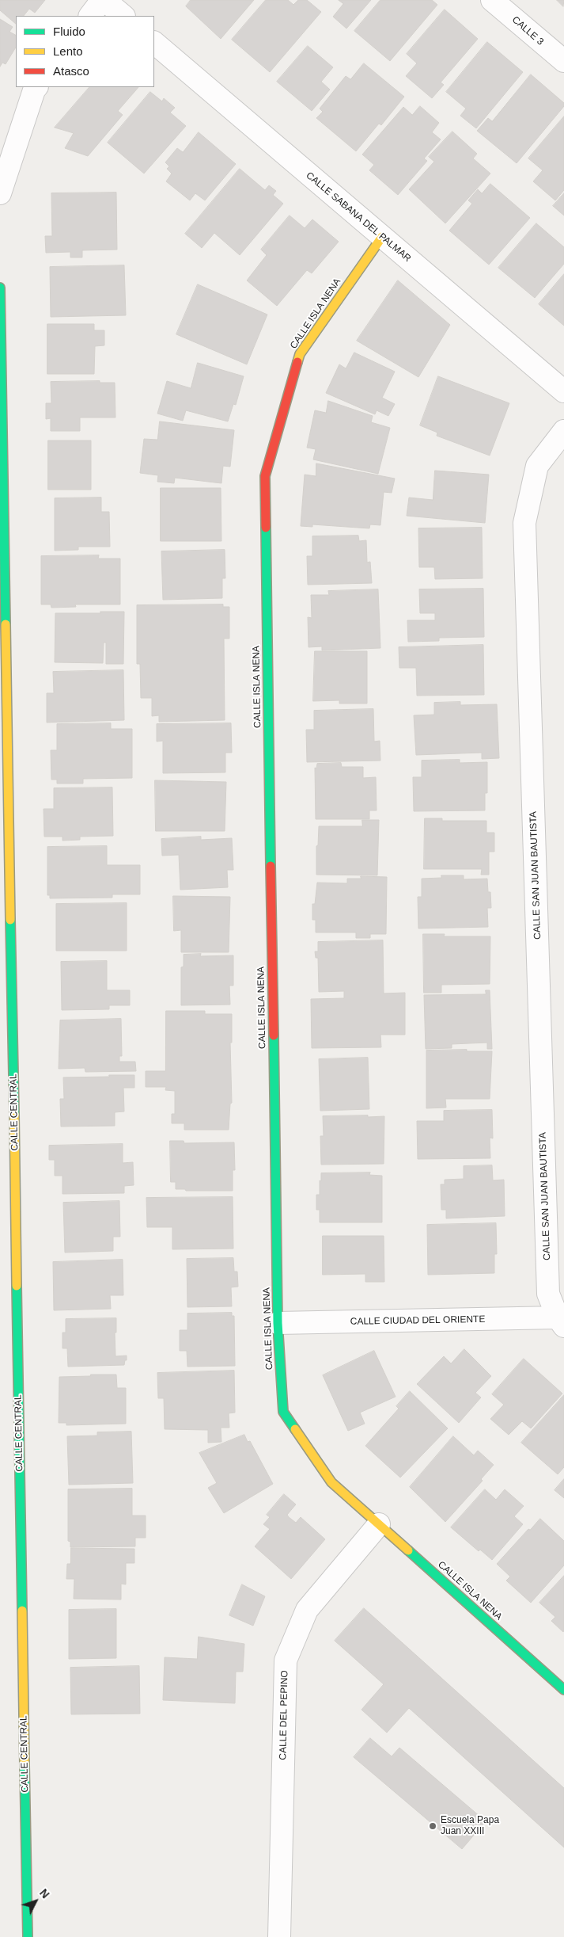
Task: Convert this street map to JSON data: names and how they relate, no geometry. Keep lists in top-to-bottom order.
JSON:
{
  "streets": {
    "street": [
      "CALLE 3",
      "CALLE SABANA DEL PALMAR",
      "CALLE ISLA NENA",
      "CALLE SAN JUAN BAUTISTA",
      "CALLE CENTRAL",
      "CALLE CIUDAD DEL ORIENTE",
      "CALLE DEL PEPINO"
    ]
  },
  "crossings": [
    ["CALLE SABANA DEL PALMAR", "CALLE ISLA NENA"],
    ["CALLE ISLA NENA", "CALLE CIUDAD DEL ORIENTE"],
    ["CALLE ISLA NENA", "CALLE DEL PEPINO"],
    ["CALLE SAN JUAN BAUTISTA", "CALLE CIUDAD DEL ORIENTE"]
  ],
  "places": ["Escuela Papa Juan XXIII"],
  "legend": ["Fluido", "Lento", "Atasco"],
  "north": "top right"
}
